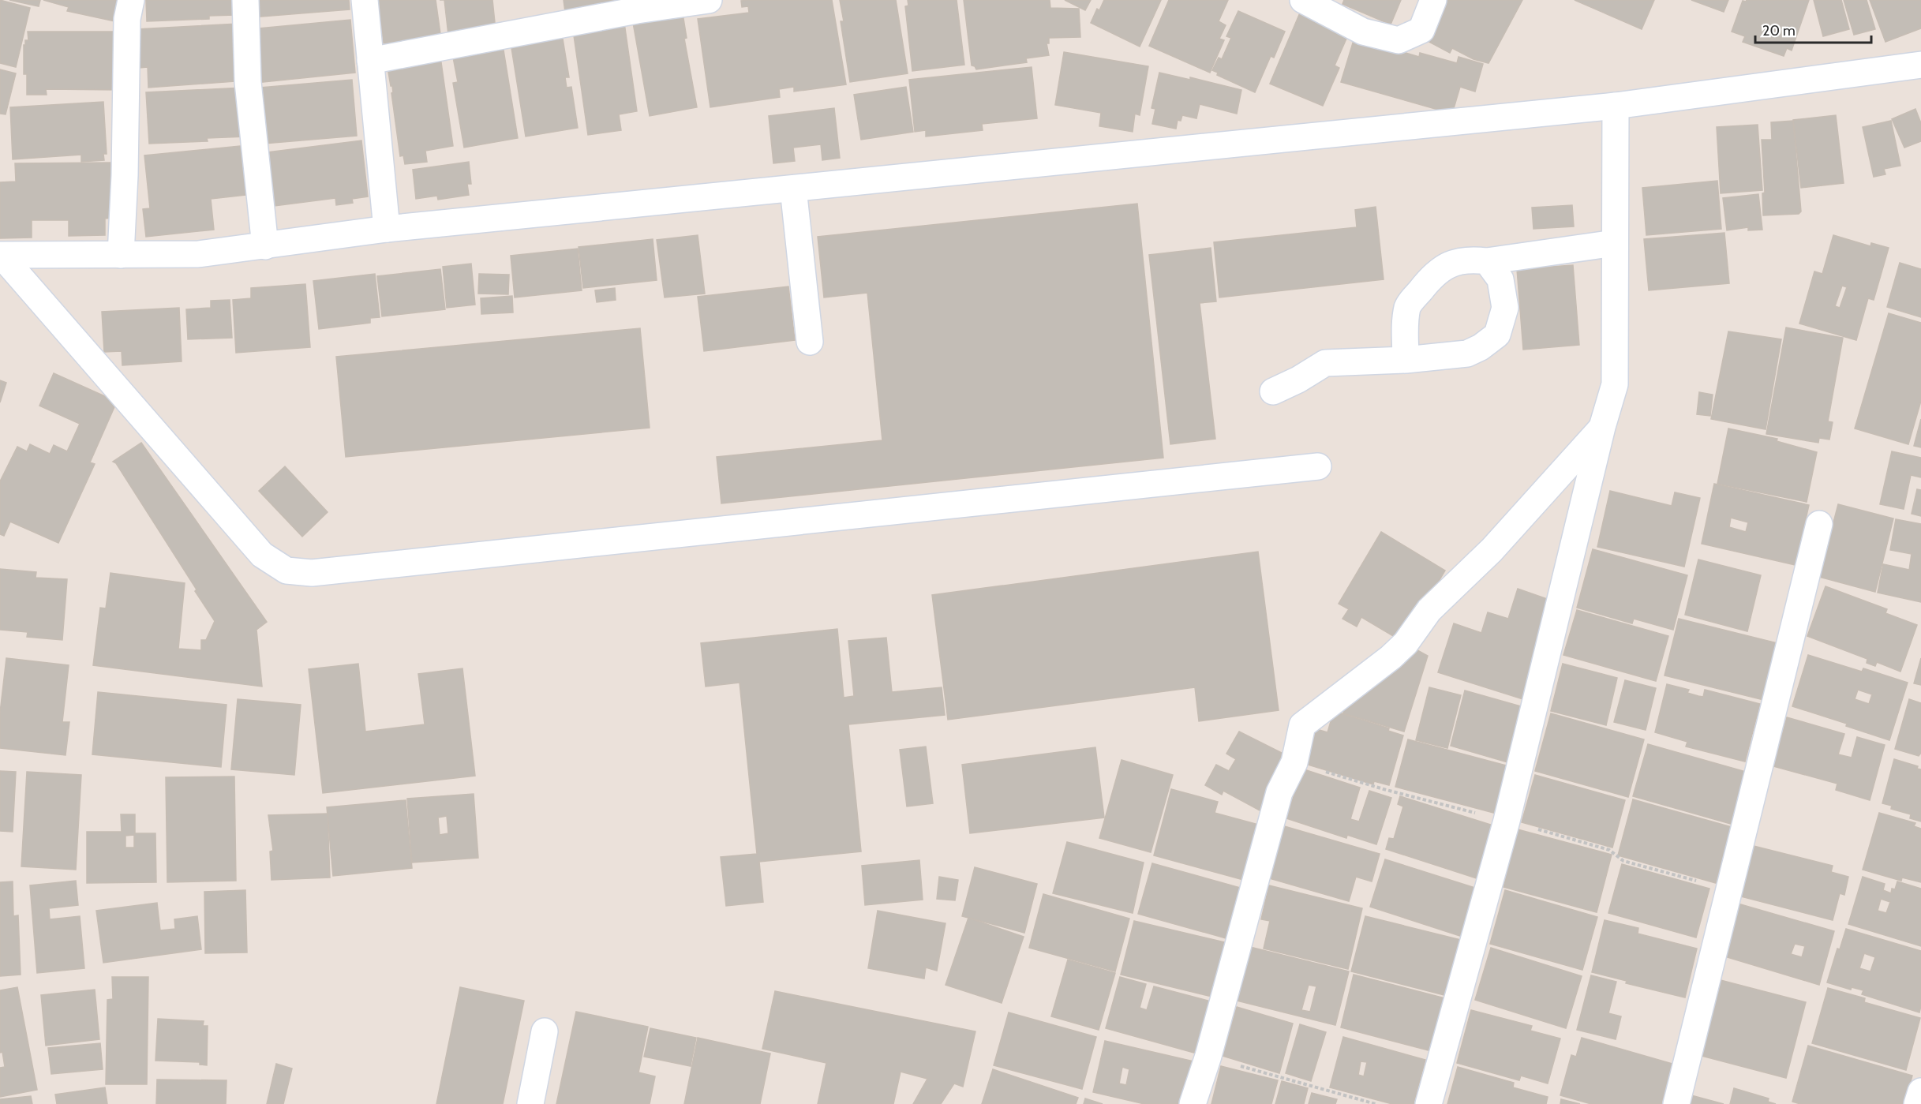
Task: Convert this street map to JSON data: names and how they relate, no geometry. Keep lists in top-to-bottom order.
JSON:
{
  "scale_bar": "20 m"
}
